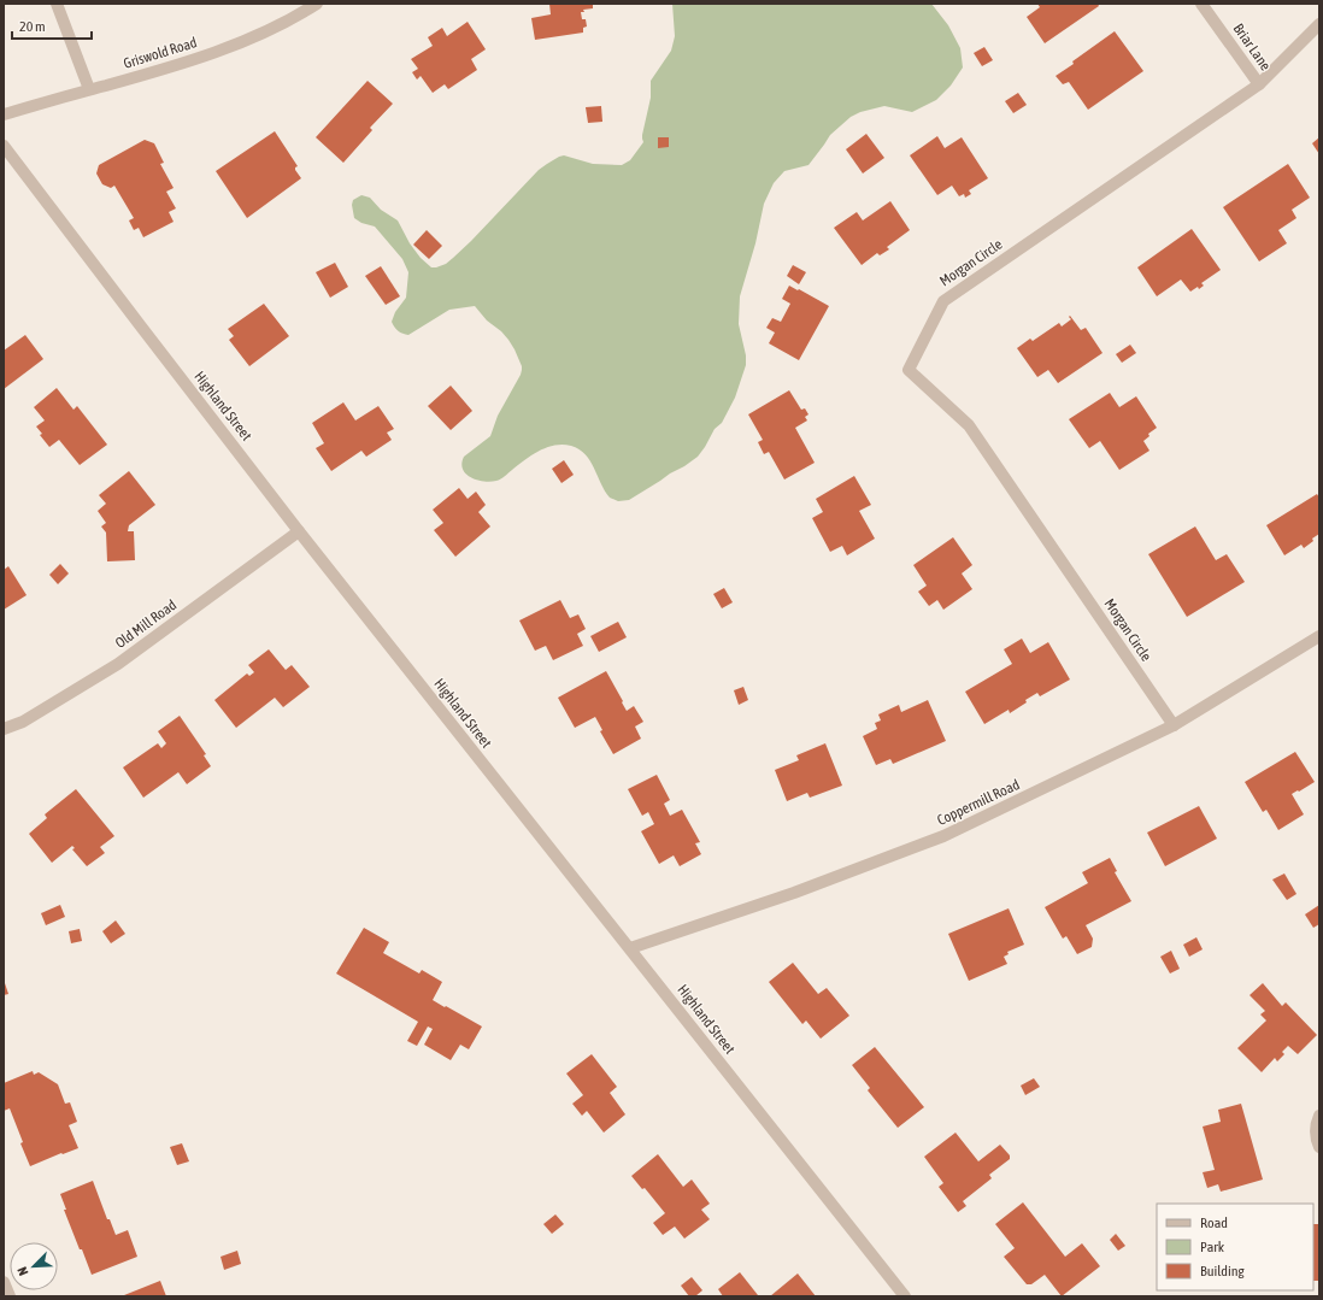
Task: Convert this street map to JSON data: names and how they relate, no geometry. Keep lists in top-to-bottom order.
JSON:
{
  "streets": {
    "street": [
      "Briar Lane",
      "Griswold Road",
      "Morgan Circle",
      "Highland Street",
      "Old Mill Road",
      "Coppermill Road"
    ]
  },
  "crossings": [
    ["Briar Lane", "Morgan Circle"],
    ["Morgan Circle", "Coppermill Road"],
    ["Highland Street", "Old Mill Road"],
    ["Highland Street", "Coppermill Road"]
  ],
  "legend": ["Road", "Park", "Building"],
  "scale_bar": "20 m",
  "north": "bottom left"
}
